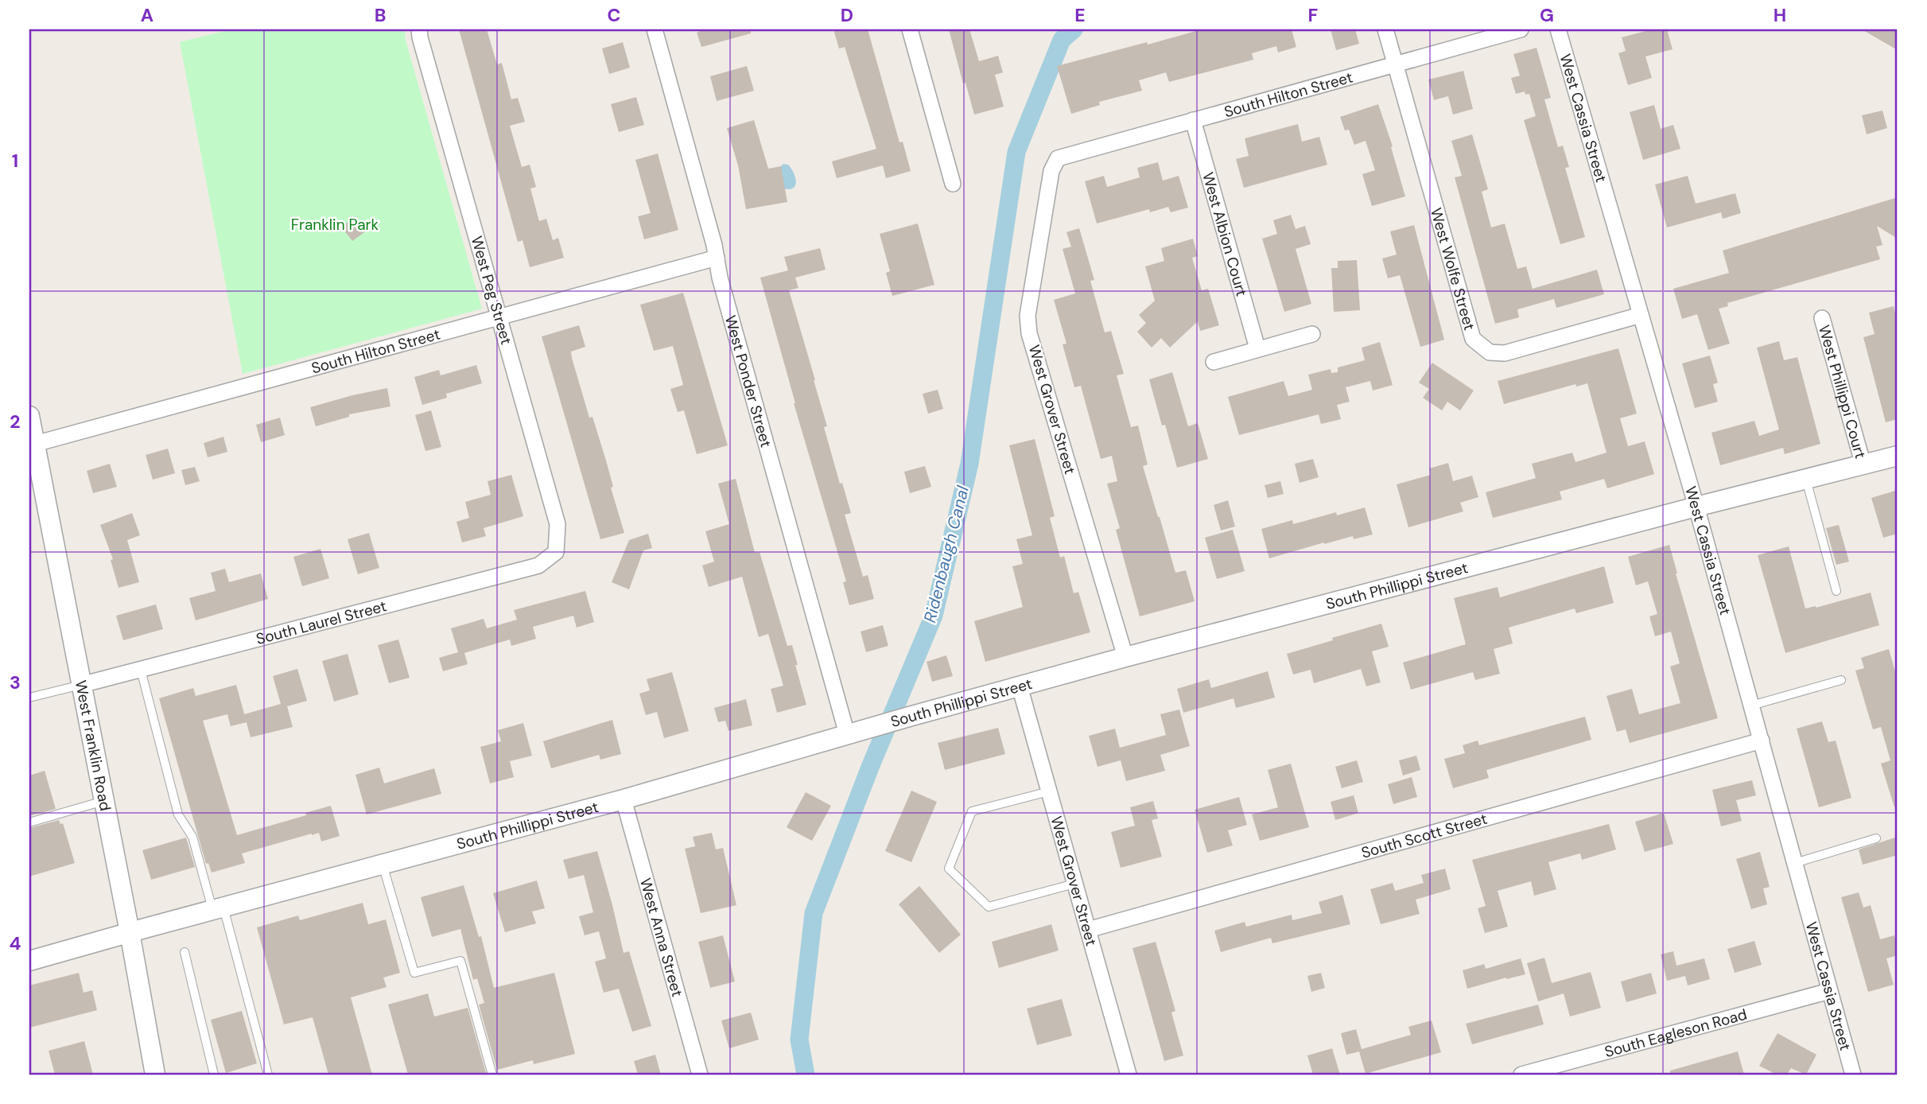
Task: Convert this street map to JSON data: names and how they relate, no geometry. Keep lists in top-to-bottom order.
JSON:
{
  "streets": {
    "street": [
      "South Hilton Street",
      "West Cassia Street",
      "West Albion Court",
      "West Wolfe Street",
      "West Peg Street",
      "West Ponder Street",
      "West Phillippi Court",
      "West Grover Street",
      "South Phillippi Street",
      "South Laurel Street",
      "West Franklin Road",
      "South Scott Street",
      "West Anna Street",
      "South Eagleson Road"
    ]
  },
  "crossings": [
    ["South Hilton Street", "West Albion Court"],
    ["South Hilton Street", "West Wolfe Street"],
    ["South Hilton Street", "West Peg Street"],
    ["South Hilton Street", "West Ponder Street"],
    ["South Hilton Street", "West Grover Street"],
    ["South Hilton Street", "West Franklin Road"],
    ["West Cassia Street", "West Wolfe Street"],
    ["West Cassia Street", "South Phillippi Street"],
    ["West Cassia Street", "South Scott Street"],
    ["West Cassia Street", "South Eagleson Road"],
    ["West Peg Street", "South Laurel Street"],
    ["West Ponder Street", "South Phillippi Street"],
    ["West Phillippi Court", "South Phillippi Street"],
    ["West Grover Street", "South Phillippi Street"],
    ["West Grover Street", "South Scott Street"],
    ["South Phillippi Street", "West Franklin Road"],
    ["South Phillippi Street", "West Anna Street"],
    ["South Laurel Street", "West Franklin Road"]
  ],
  "water": ["Ridenbaugh Canal"],
  "parks": ["Franklin Park"],
  "grid": {
    "columns": [
      "A",
      "B",
      "C",
      "D",
      "E",
      "F",
      "G",
      "H"
    ],
    "rows": [
      "1",
      "2",
      "3",
      "4"
    ]
  }
}
